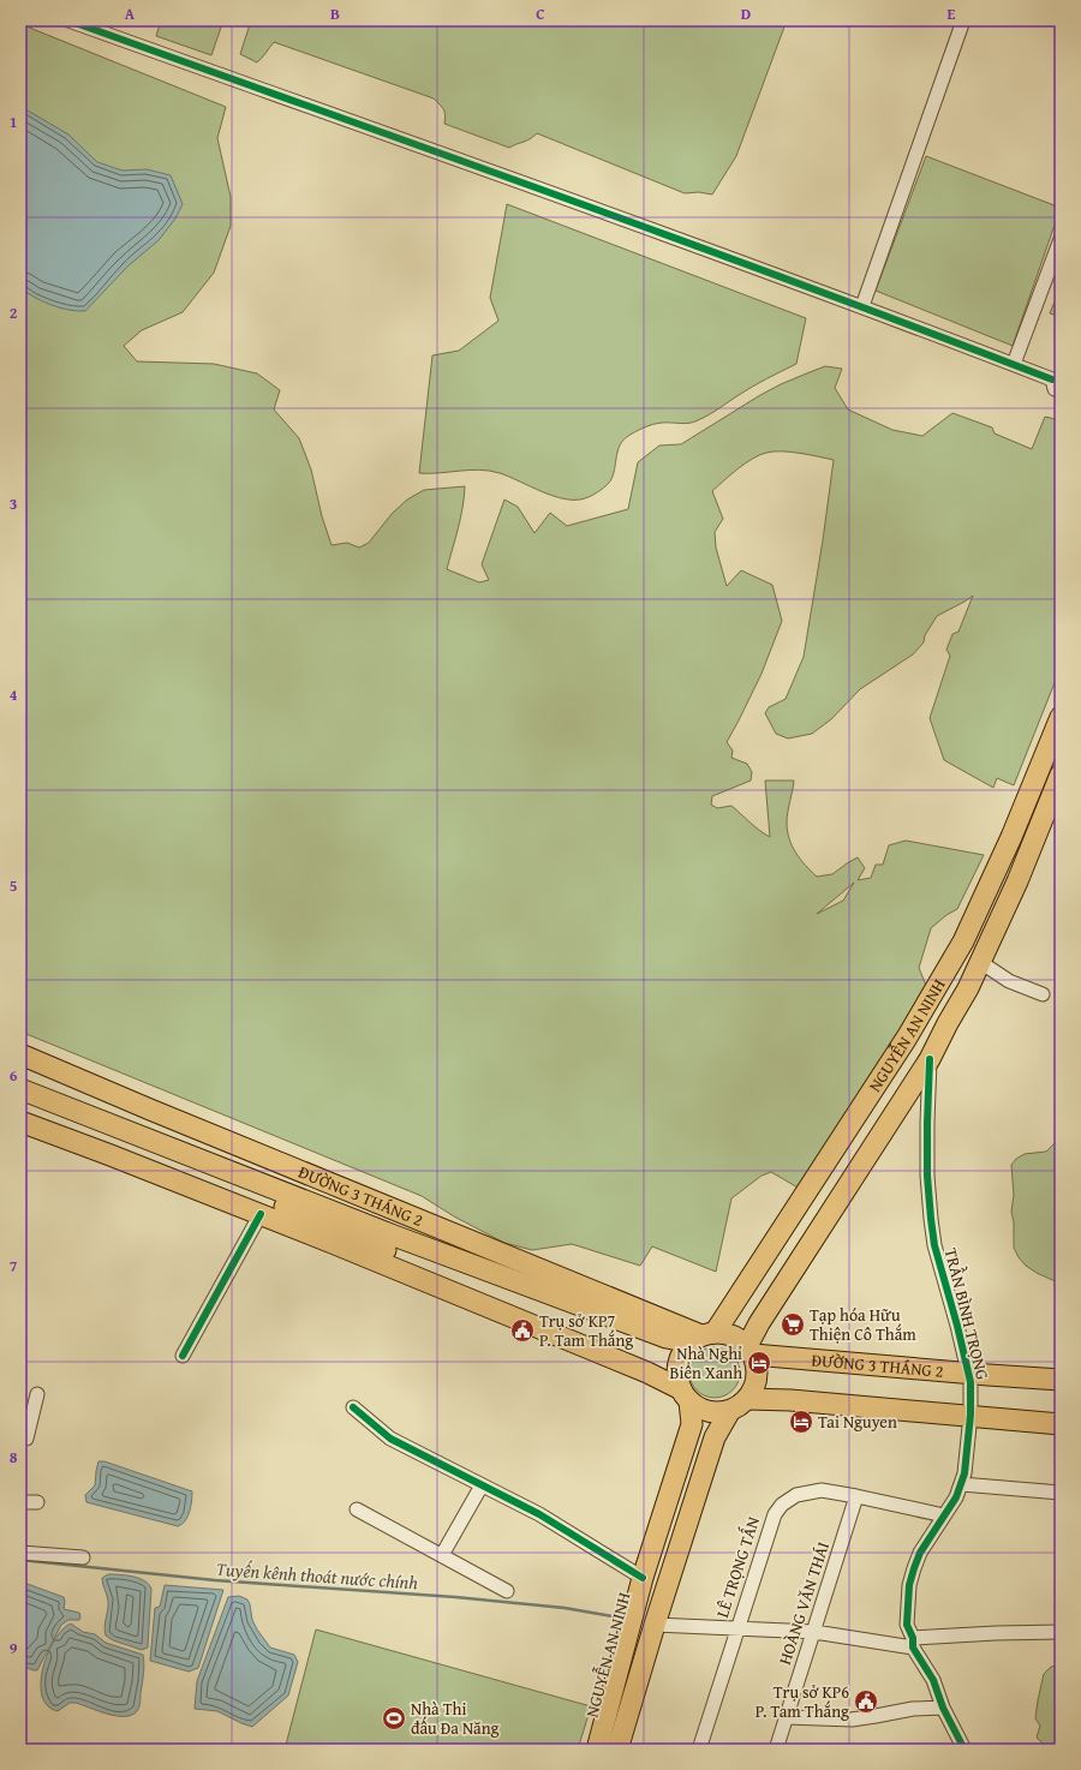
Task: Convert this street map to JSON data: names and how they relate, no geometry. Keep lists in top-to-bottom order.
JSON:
{
  "streets": {
    "main road": ["NGUYỄN AN NINH", "ĐƯỜNG 3 THÁNG 2"],
    "street": ["TRẦN BÌNH TRỌNG", "LÊ TRỌNG TẤN", "HOÀNG VĂN THÁI"]
  },
  "crossings": [
    ["NGUYỄN AN NINH", "ĐƯỜNG 3 THÁNG 2"],
    ["NGUYỄN AN NINH", "TRẦN BÌNH TRỌNG"],
    ["ĐƯỜNG 3 THÁNG 2", "TRẦN BÌNH TRỌNG"],
    ["TRẦN BÌNH TRỌNG", "LÊ TRỌNG TẤN"],
    ["LÊ TRỌNG TẤN", "HOÀNG VĂN THÁI"]
  ],
  "water": ["Tuyến kênh thoát nước chính"],
  "places": {
    "supermarket": ["Tạp hóa Hữu Thiện Cô Thắm"],
    "public building": ["Trụ sở KP7 P. Tam Thắng", "Trụ sở KP6 P. Tam Thắng"],
    "hotel": ["Nhà Nghỉ Biển Xanh", "Tai Nguyen"],
    "sports": ["Nhà Thi đấu Đa Năng"]
  },
  "grid": {
    "columns": [
      "A",
      "B",
      "C",
      "D",
      "E"
    ],
    "rows": [
      "1",
      "2",
      "3",
      "4",
      "5",
      "6",
      "7",
      "8",
      "9"
    ]
  }
}
